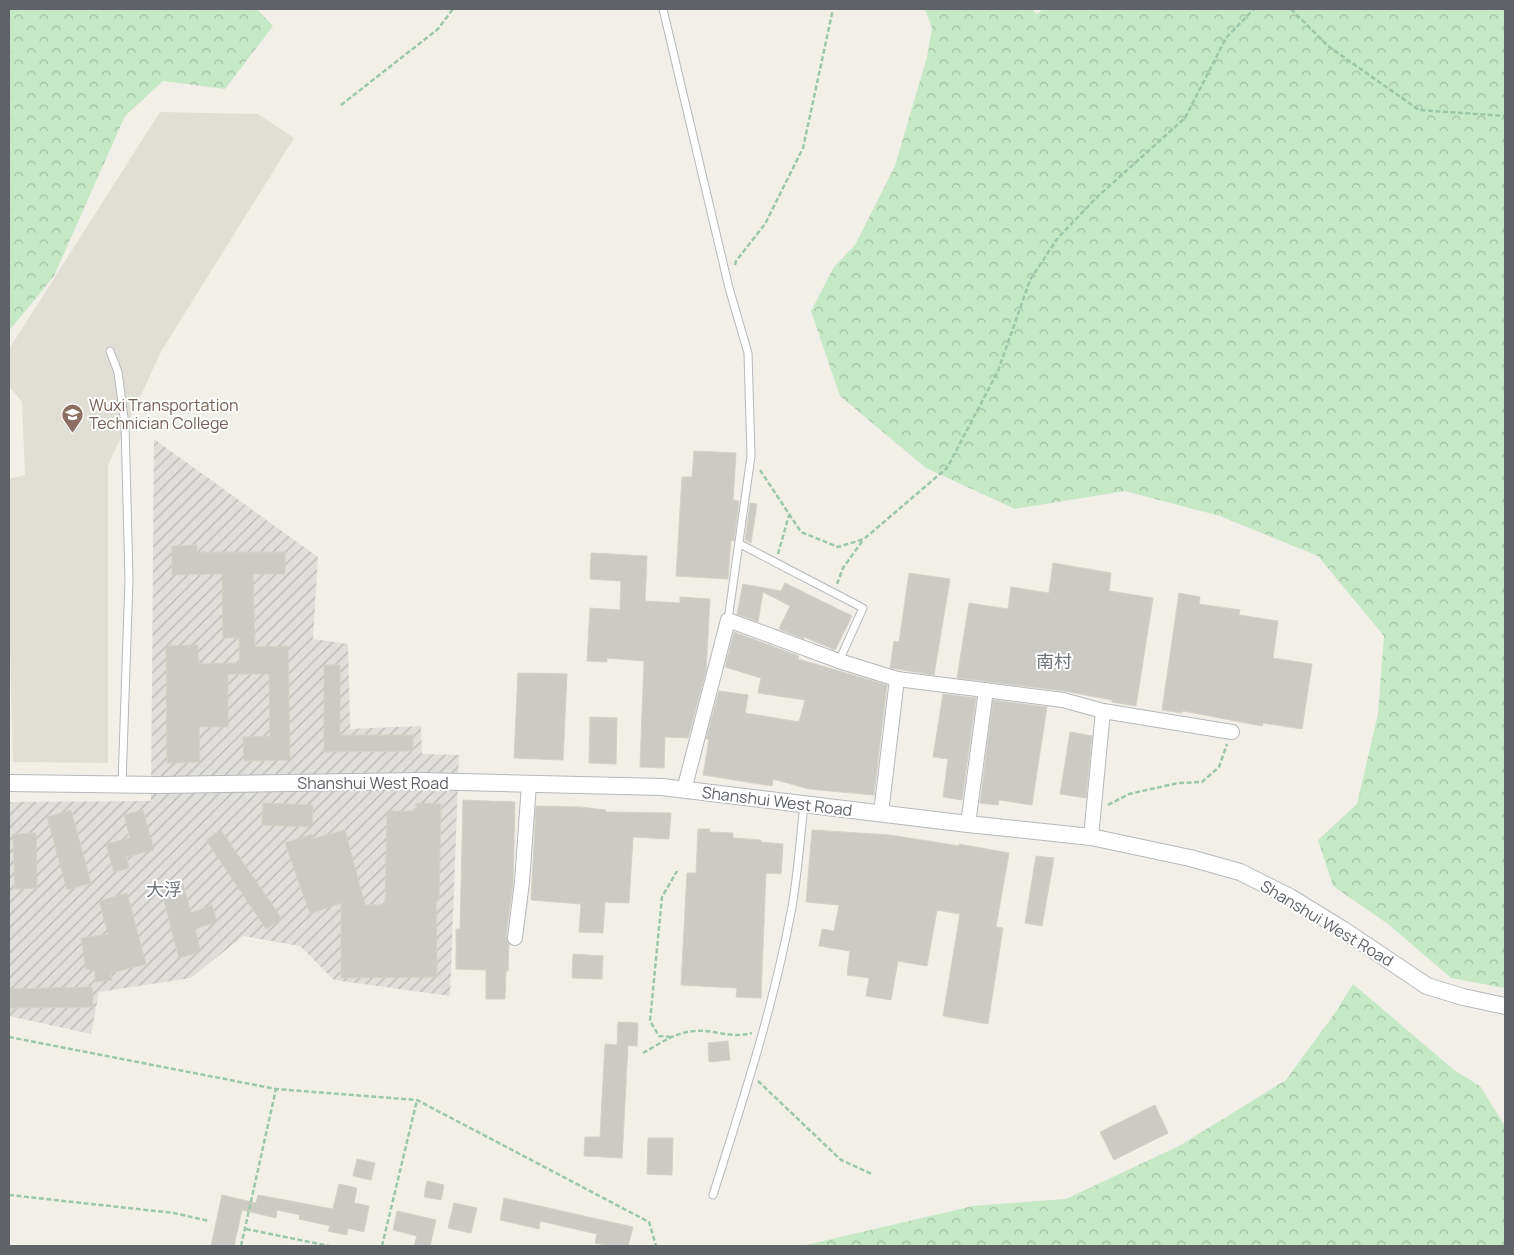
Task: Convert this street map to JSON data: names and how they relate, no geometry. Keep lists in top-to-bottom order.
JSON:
{
  "streets": {
    "street": ["Shanshui West Road"]
  },
  "districts": ["南村", "大浮"],
  "places": {
    "school or university": ["Wuxi Transportation Technician College"]
  }
}
